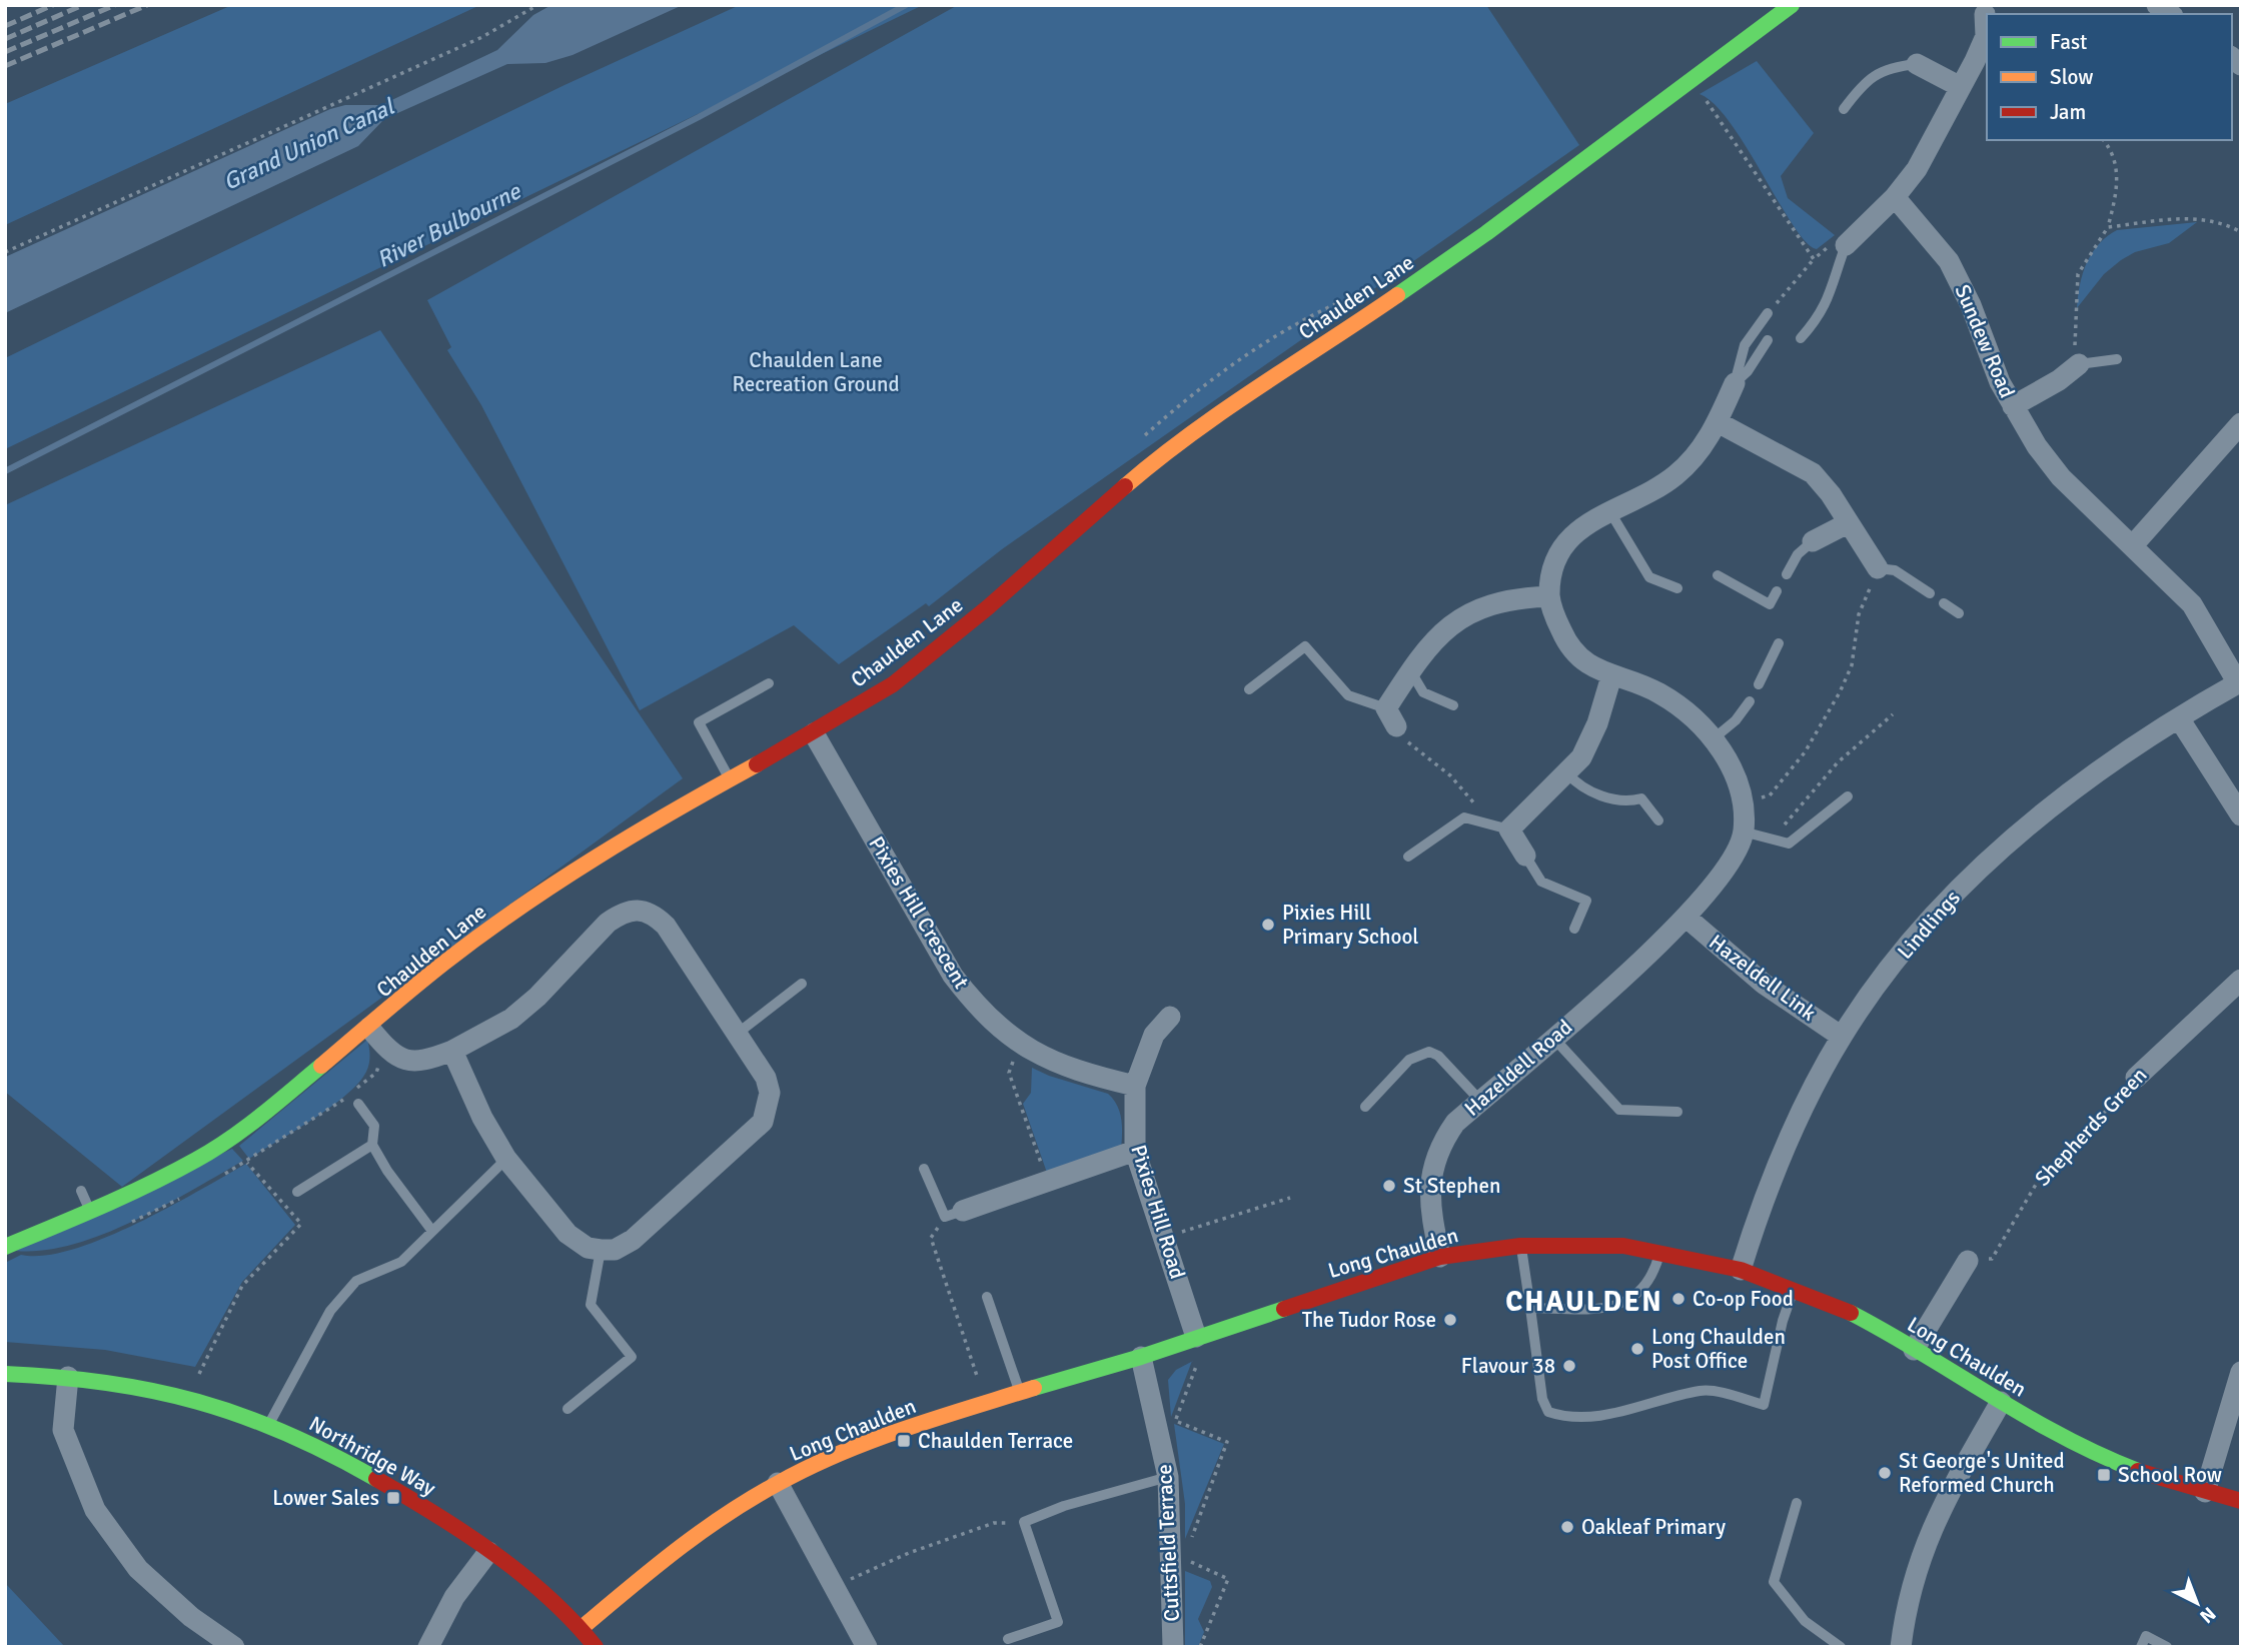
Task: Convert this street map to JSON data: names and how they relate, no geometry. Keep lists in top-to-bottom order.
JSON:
{
  "streets": {
    "street": [
      "Chaulden Lane",
      "Sundew Road",
      "Pixies Hill Crescent",
      "Lindlings",
      "Hazeldell Link",
      "Hazeldell Road",
      "Shepherds Green",
      "Pixies Hill Road",
      "Long Chaulden",
      "Northridge Way",
      "Cuttsfield Terrace"
    ]
  },
  "crossings": [
    ["Chaulden Lane", "Pixies Hill Crescent"],
    ["Sundew Road", "Lindlings"],
    ["Pixies Hill Crescent", "Pixies Hill Road"],
    ["Lindlings", "Hazeldell Link"],
    ["Lindlings", "Long Chaulden"],
    ["Hazeldell Link", "Hazeldell Road"],
    ["Hazeldell Road", "Long Chaulden"],
    ["Pixies Hill Road", "Long Chaulden"],
    ["Long Chaulden", "Northridge Way"],
    ["Long Chaulden", "Cuttsfield Terrace"]
  ],
  "districts": ["CHAULDEN"],
  "water": ["Grand Union Canal", "River Bulbourne"],
  "parks": ["Chaulden Lane Recreation Ground"],
  "places": {
    "other": [
      "Pixies Hill Primary School",
      "St Stephen",
      "Co-op Food",
      "The Tudor Rose",
      "Long Chaulden Post Office",
      "Flavour 38",
      "St George's United Reformed Church",
      "Oakleaf Primary"
    ],
    "transit": ["Chaulden Terrace", "School Row", "Lower Sales"]
  },
  "legend": ["Fast", "Slow", "Jam"],
  "north": "bottom right"
}
